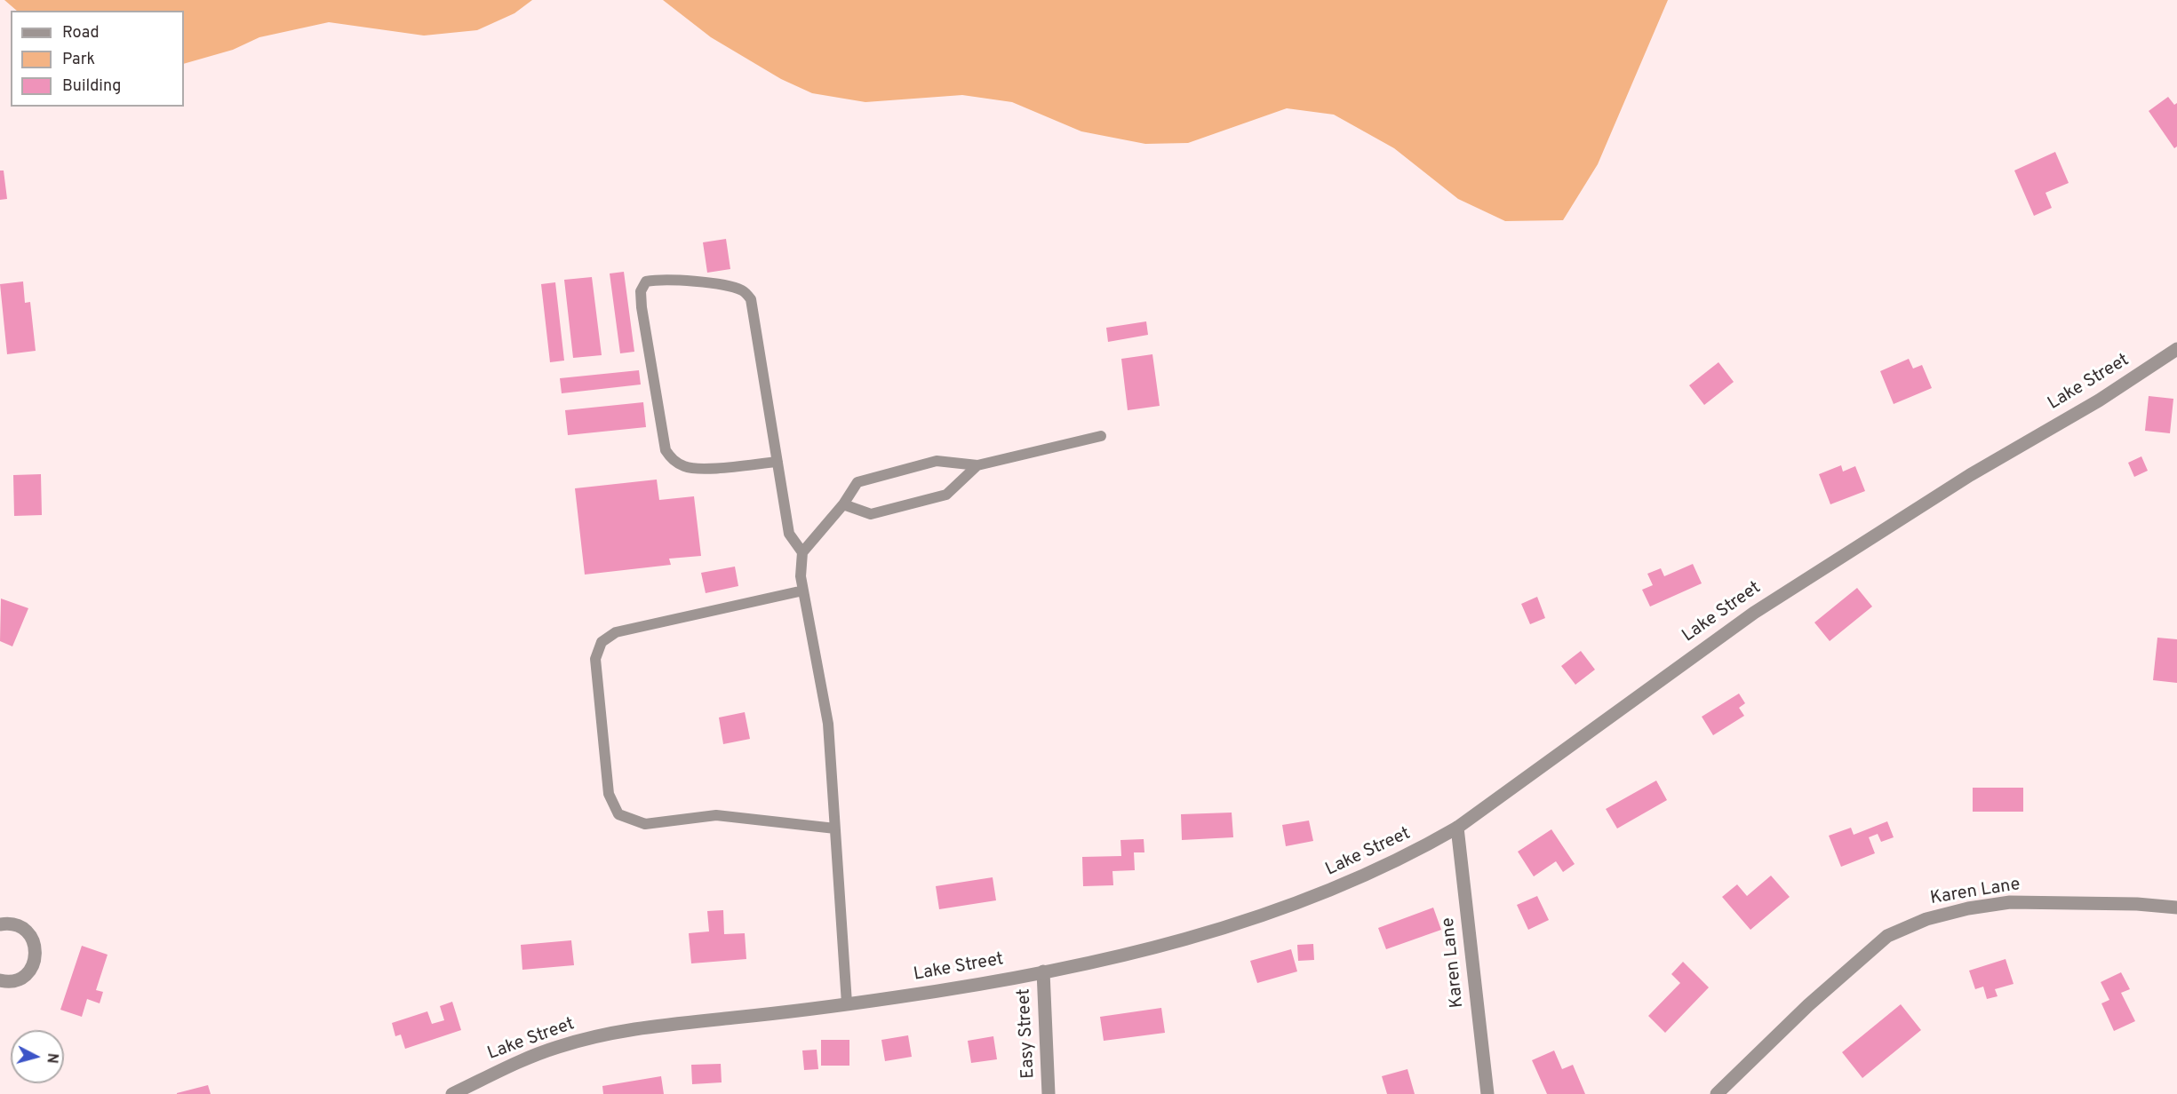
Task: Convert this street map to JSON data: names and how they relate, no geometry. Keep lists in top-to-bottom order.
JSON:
{
  "streets": {
    "street": ["Lake Street", "Karen Lane", "Easy Street"]
  },
  "crossings": [
    ["Lake Street", "Karen Lane"],
    ["Lake Street", "Easy Street"]
  ],
  "legend": ["Road", "Park", "Building"],
  "north": "right"
}
